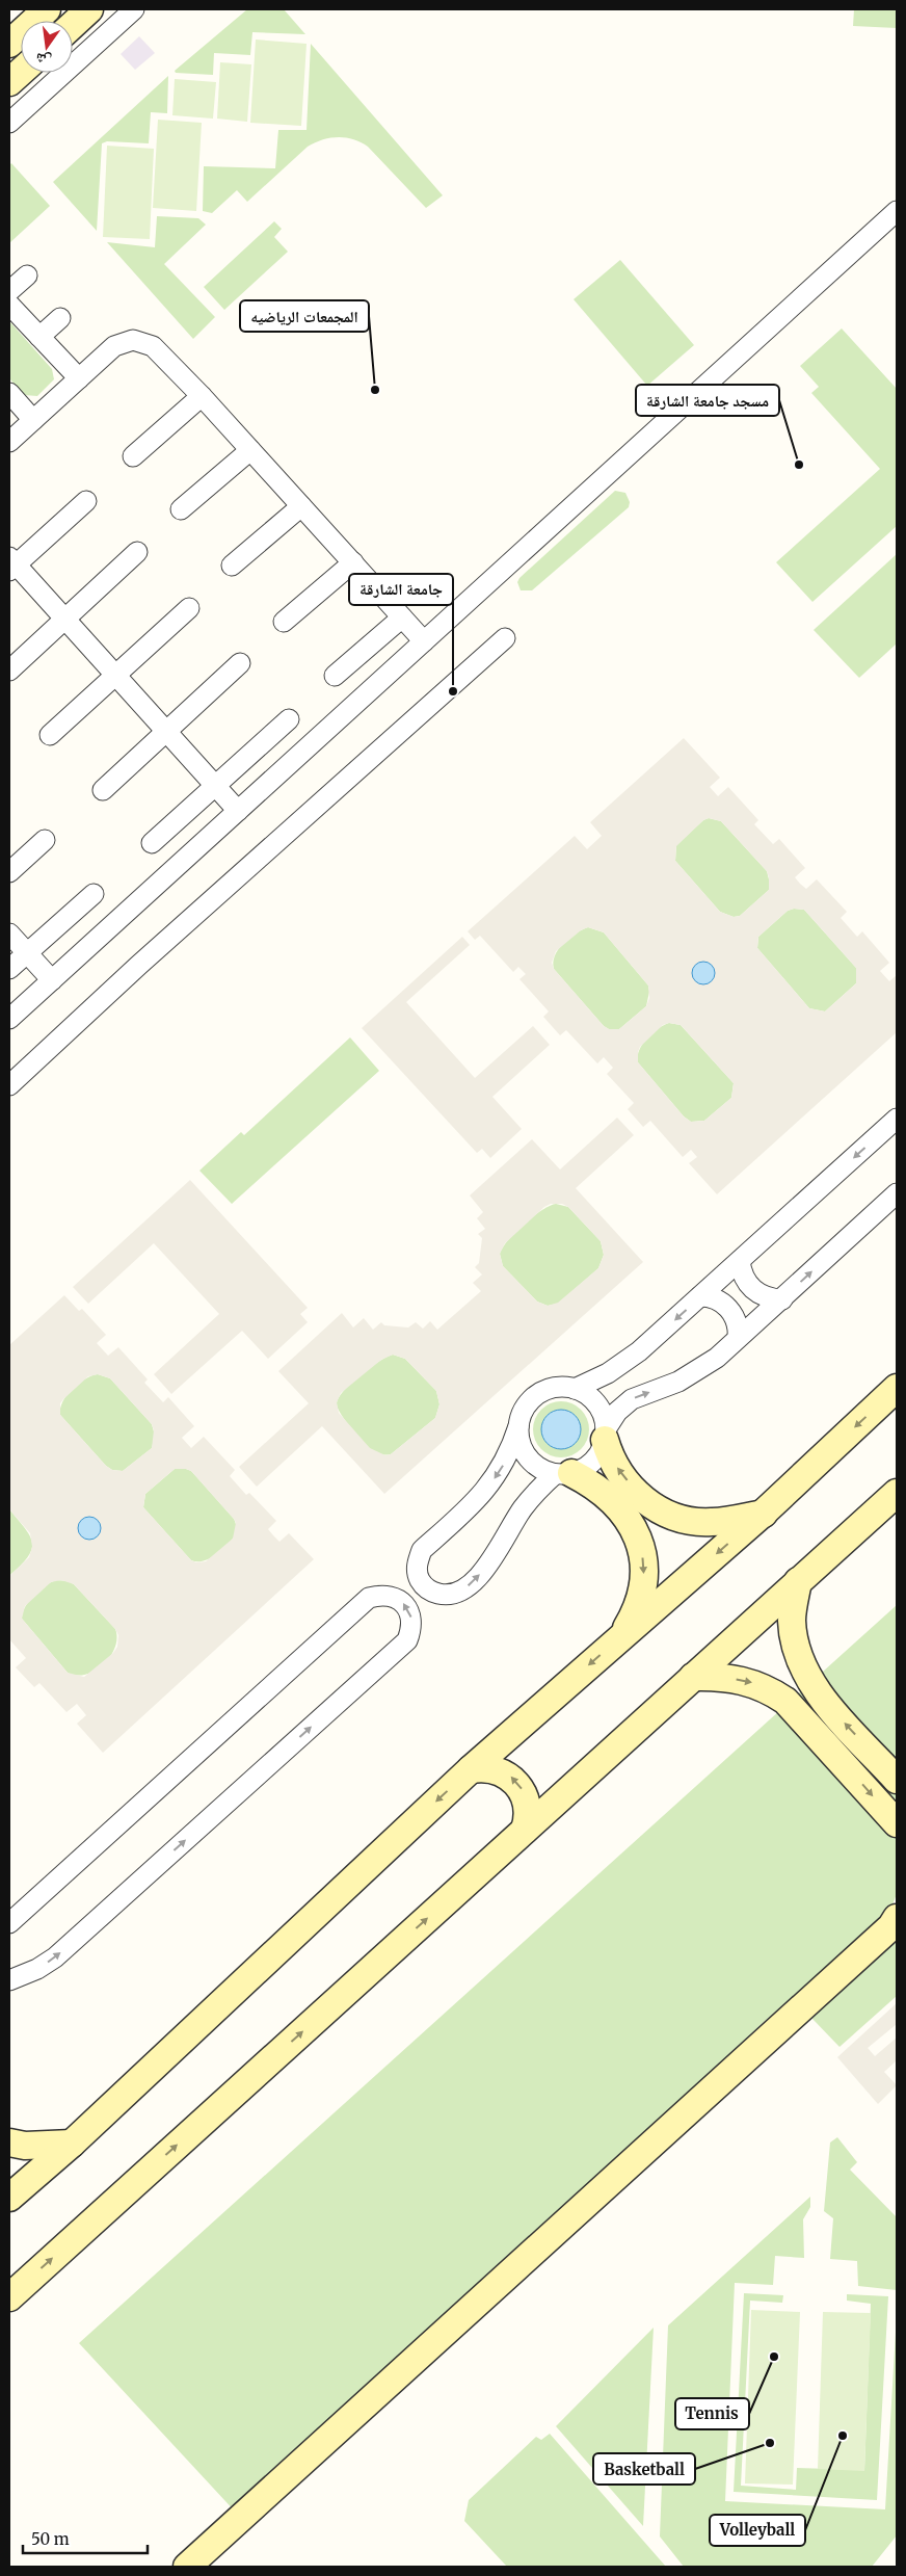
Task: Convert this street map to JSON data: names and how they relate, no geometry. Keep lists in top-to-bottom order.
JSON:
{
  "places": [
    "المجمعات الرياضيه",
    "مسجد جامعة الشارقة",
    "جامعة الشارقة",
    "Tennis",
    "Volleyball",
    "Basketball"
  ],
  "scale_bar": "50 m",
  "north": "bottom"
}
